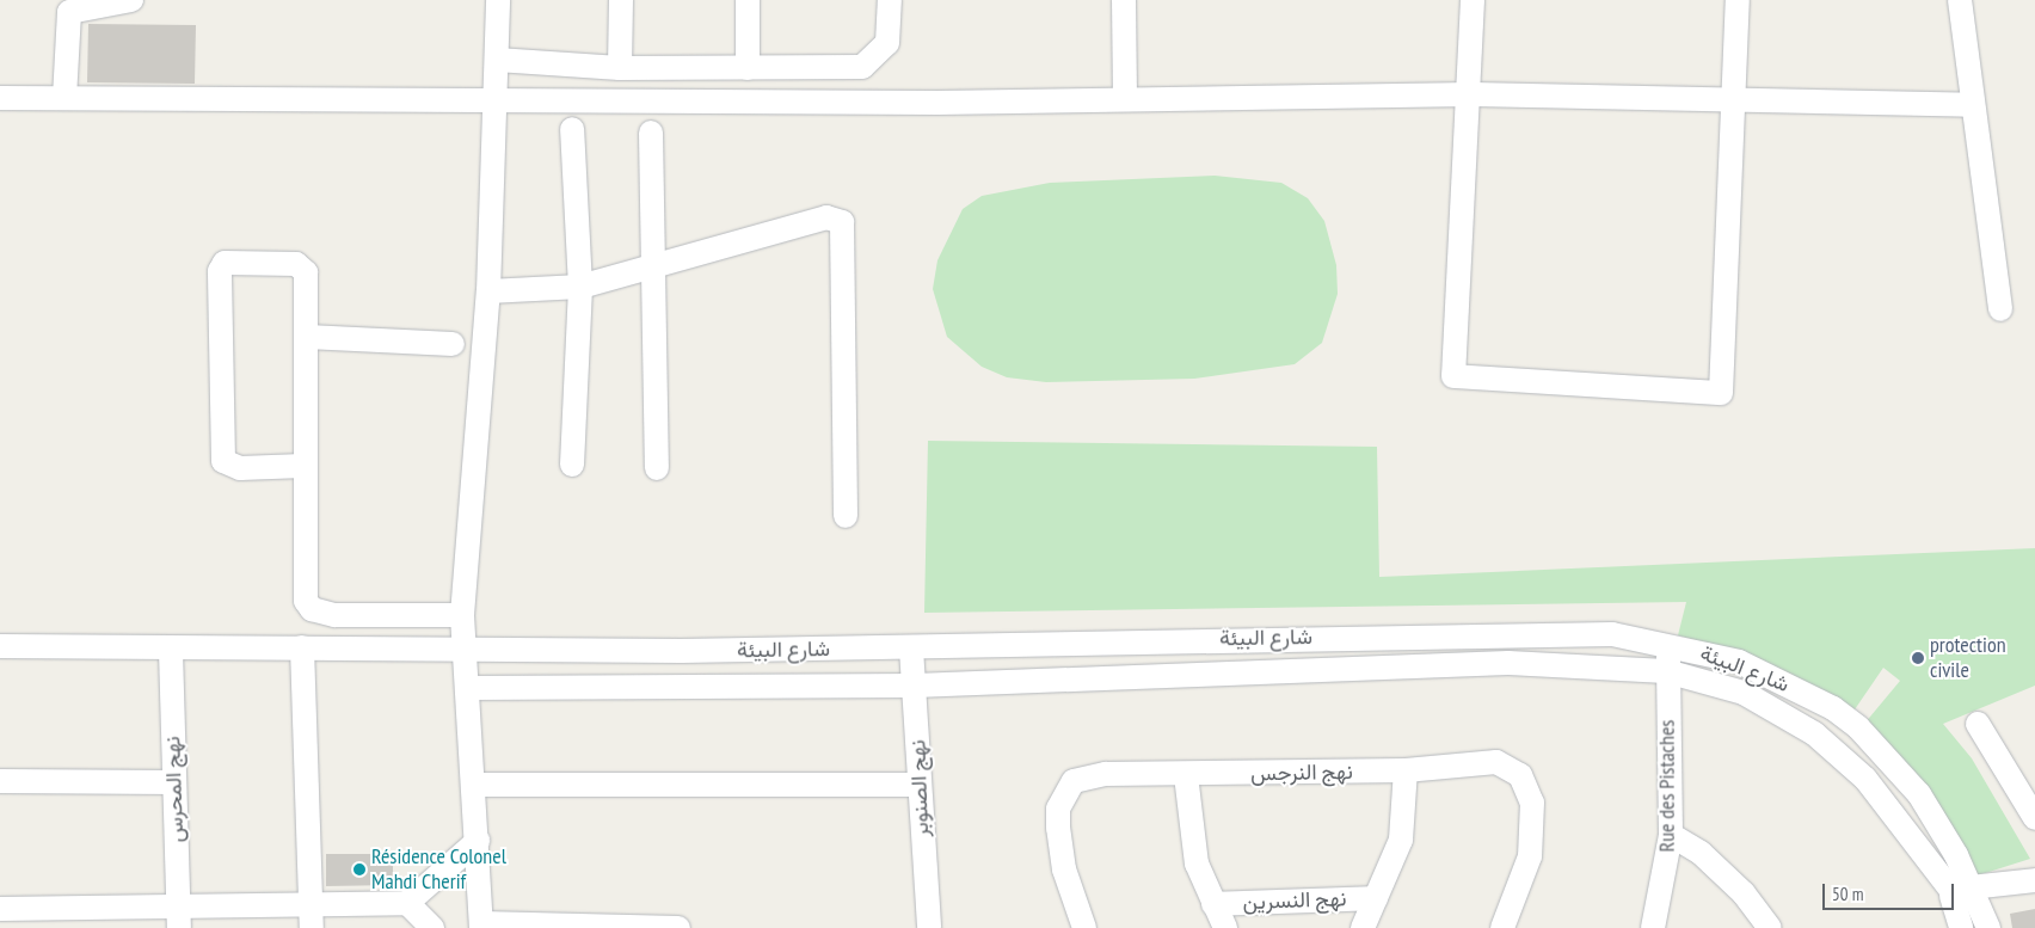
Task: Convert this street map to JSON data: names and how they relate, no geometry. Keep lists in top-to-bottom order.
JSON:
{
  "streets": {
    "street": [
      "شارع البيئة",
      "نهج النرجس",
      "Rue des Pistaches",
      "نهج الصنوبر",
      "نهج المحرس",
      "نهج النسرين"
    ]
  },
  "crossings": [
    ["شارع البيئة", "Rue des Pistaches"],
    ["شارع البيئة", "نهج الصنوبر"],
    ["شارع البيئة", "نهج المحرس"]
  ],
  "places": ["protection civile", "Résidence Colonel Mahdi Cherif"],
  "scale_bar": "50 m"
}
